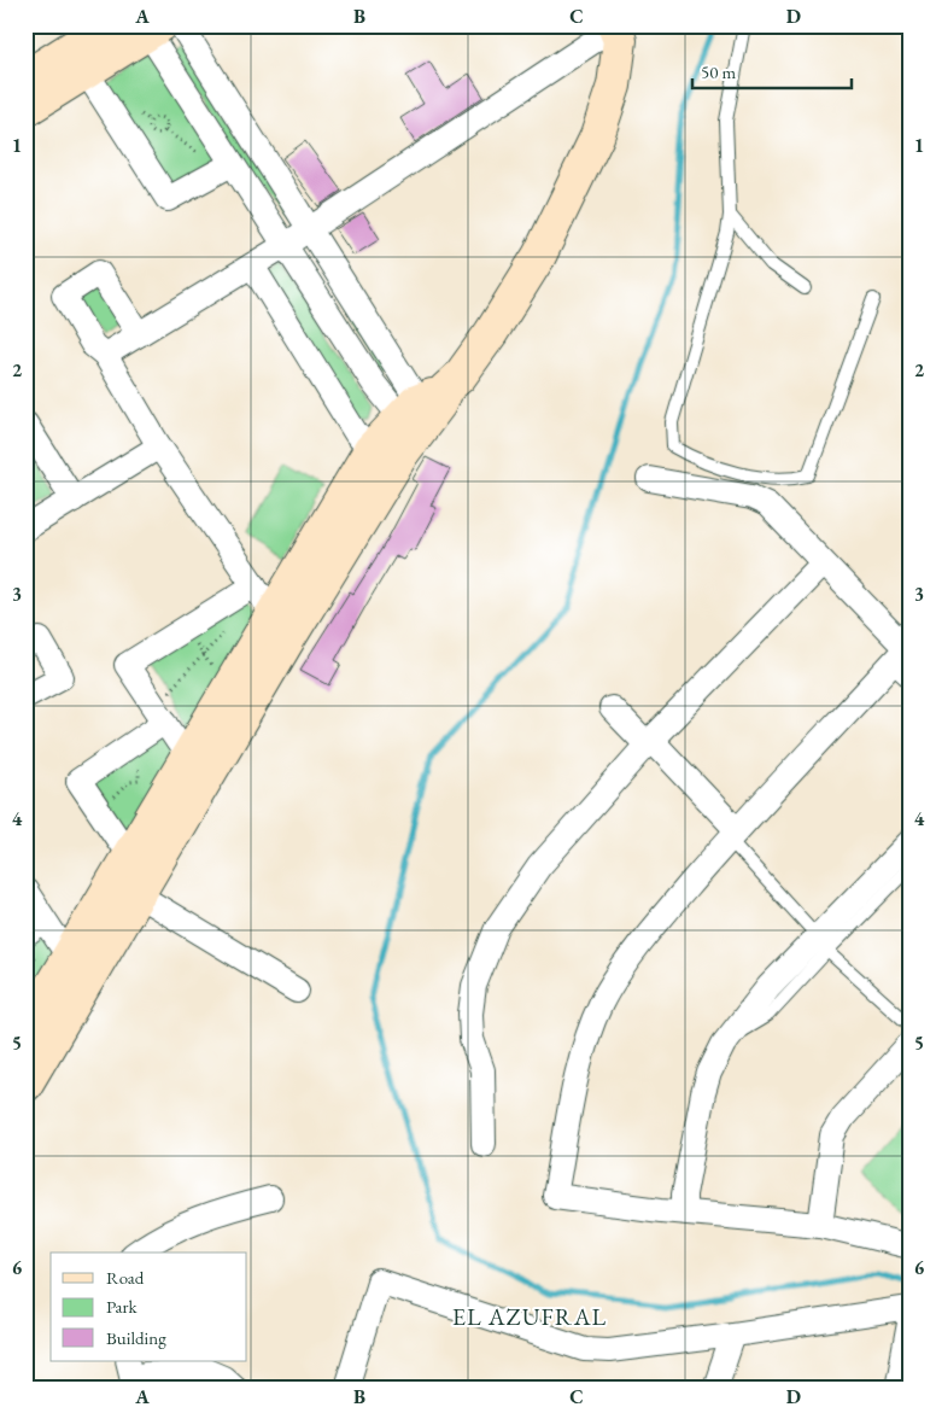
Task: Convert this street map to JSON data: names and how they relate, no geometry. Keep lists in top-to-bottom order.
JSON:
{
  "districts": ["EL AZUFRAL"],
  "legend": ["Road", "Park", "Building"],
  "scale_bar": "50 m",
  "grid": {
    "columns": [
      "A",
      "B",
      "C",
      "D"
    ],
    "rows": [
      "1",
      "2",
      "3",
      "4",
      "5",
      "6"
    ]
  }
}
